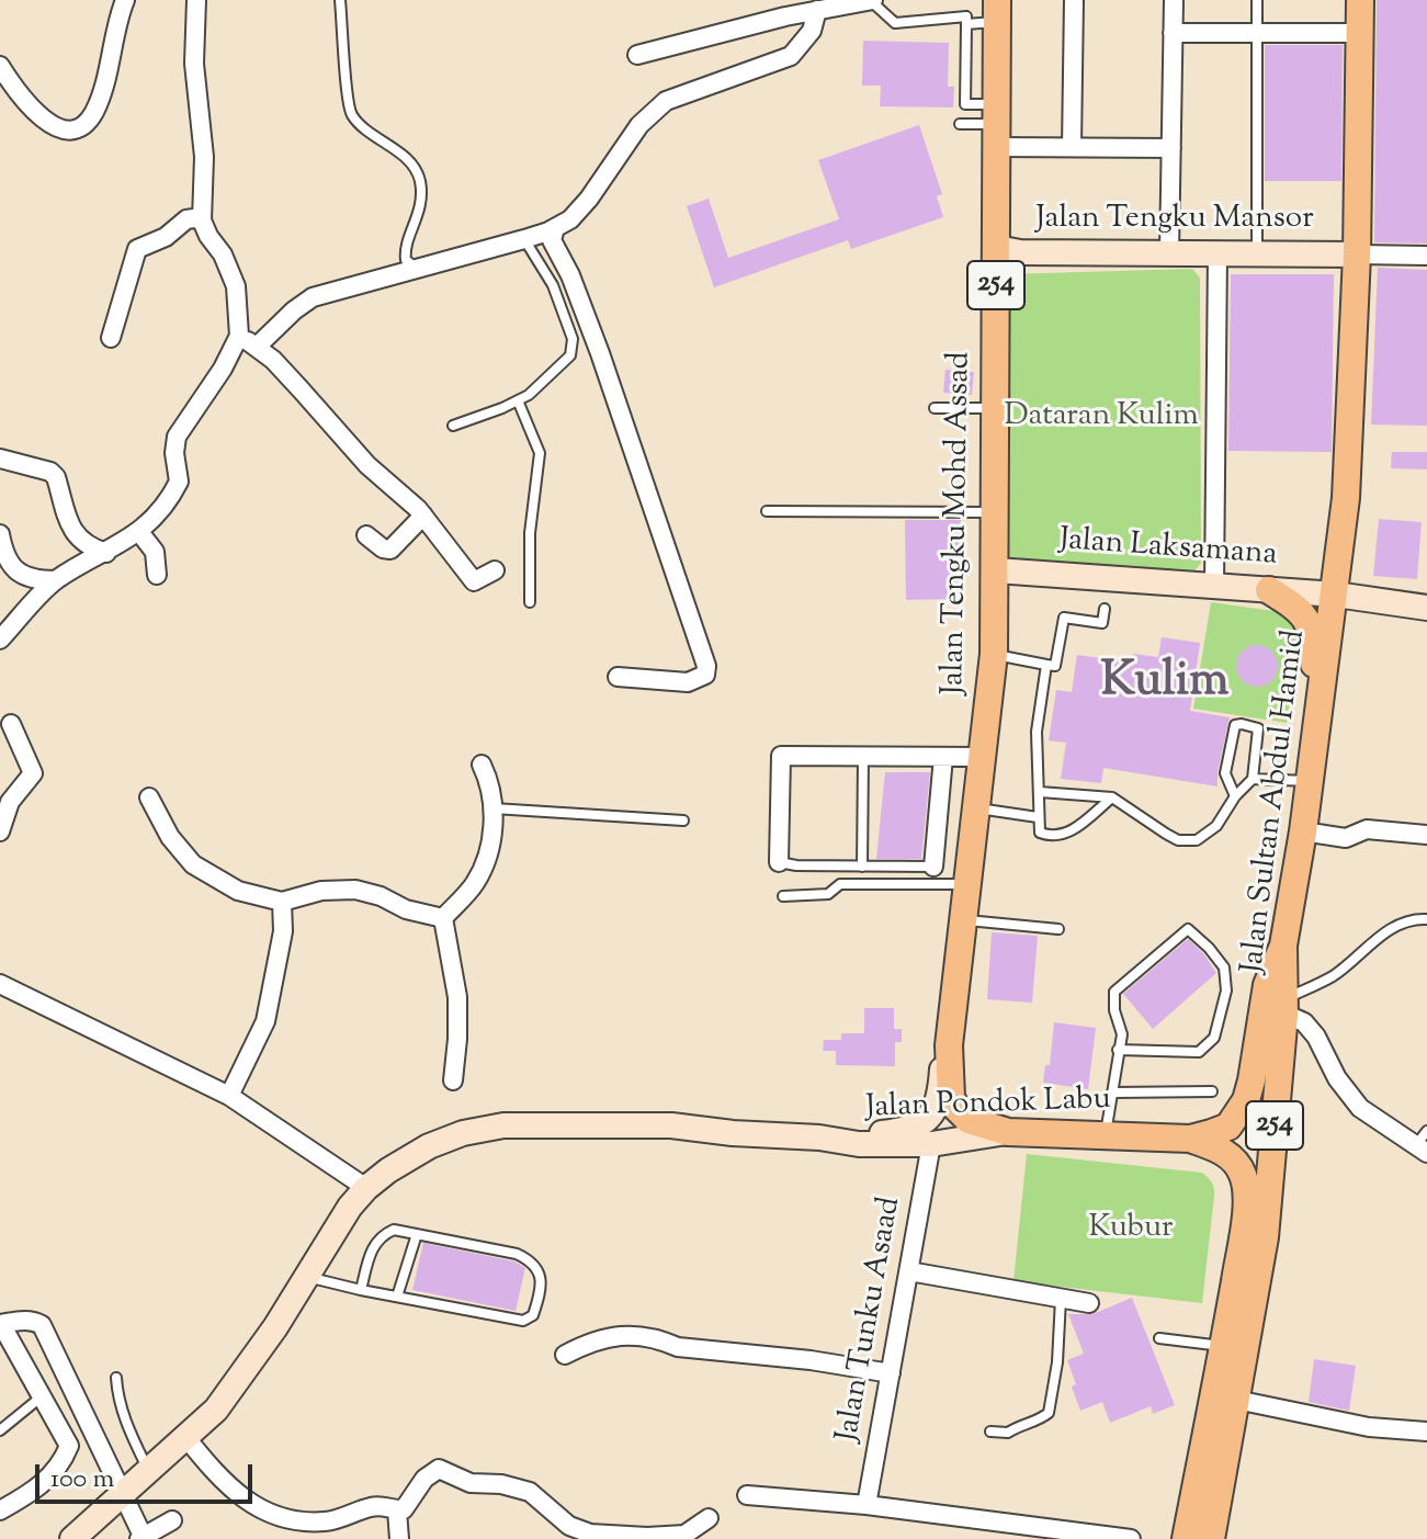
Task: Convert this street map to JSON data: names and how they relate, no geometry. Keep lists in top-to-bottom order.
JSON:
{
  "streets": {
    "main road": [
      "Jalan Tengku Mansor",
      "254",
      "Jalan Tengku Mohd Assad",
      "Jalan Laksamana",
      "Jalan Sultan Abdul Hamid",
      "Jalan Pondok Labu"
    ],
    "street": ["Jalan Tunku Asaad"]
  },
  "crossings": [
    ["Jalan Tengku Mansor", "254"],
    ["Jalan Tengku Mansor", "Jalan Tengku Mohd Assad"],
    ["254", "Jalan Laksamana"],
    ["254", "Jalan Sultan Abdul Hamid"],
    ["Jalan Tengku Mohd Assad", "Jalan Laksamana"],
    ["Jalan Tengku Mohd Assad", "Jalan Pondok Labu"],
    ["Jalan Laksamana", "Jalan Sultan Abdul Hamid"],
    ["Jalan Sultan Abdul Hamid", "Jalan Pondok Labu"],
    ["Jalan Pondok Labu", "Jalan Tunku Asaad"]
  ],
  "districts": ["Kulim"],
  "parks": ["Dataran Kulim", "Kubur"],
  "scale_bar": "100 m"
}
